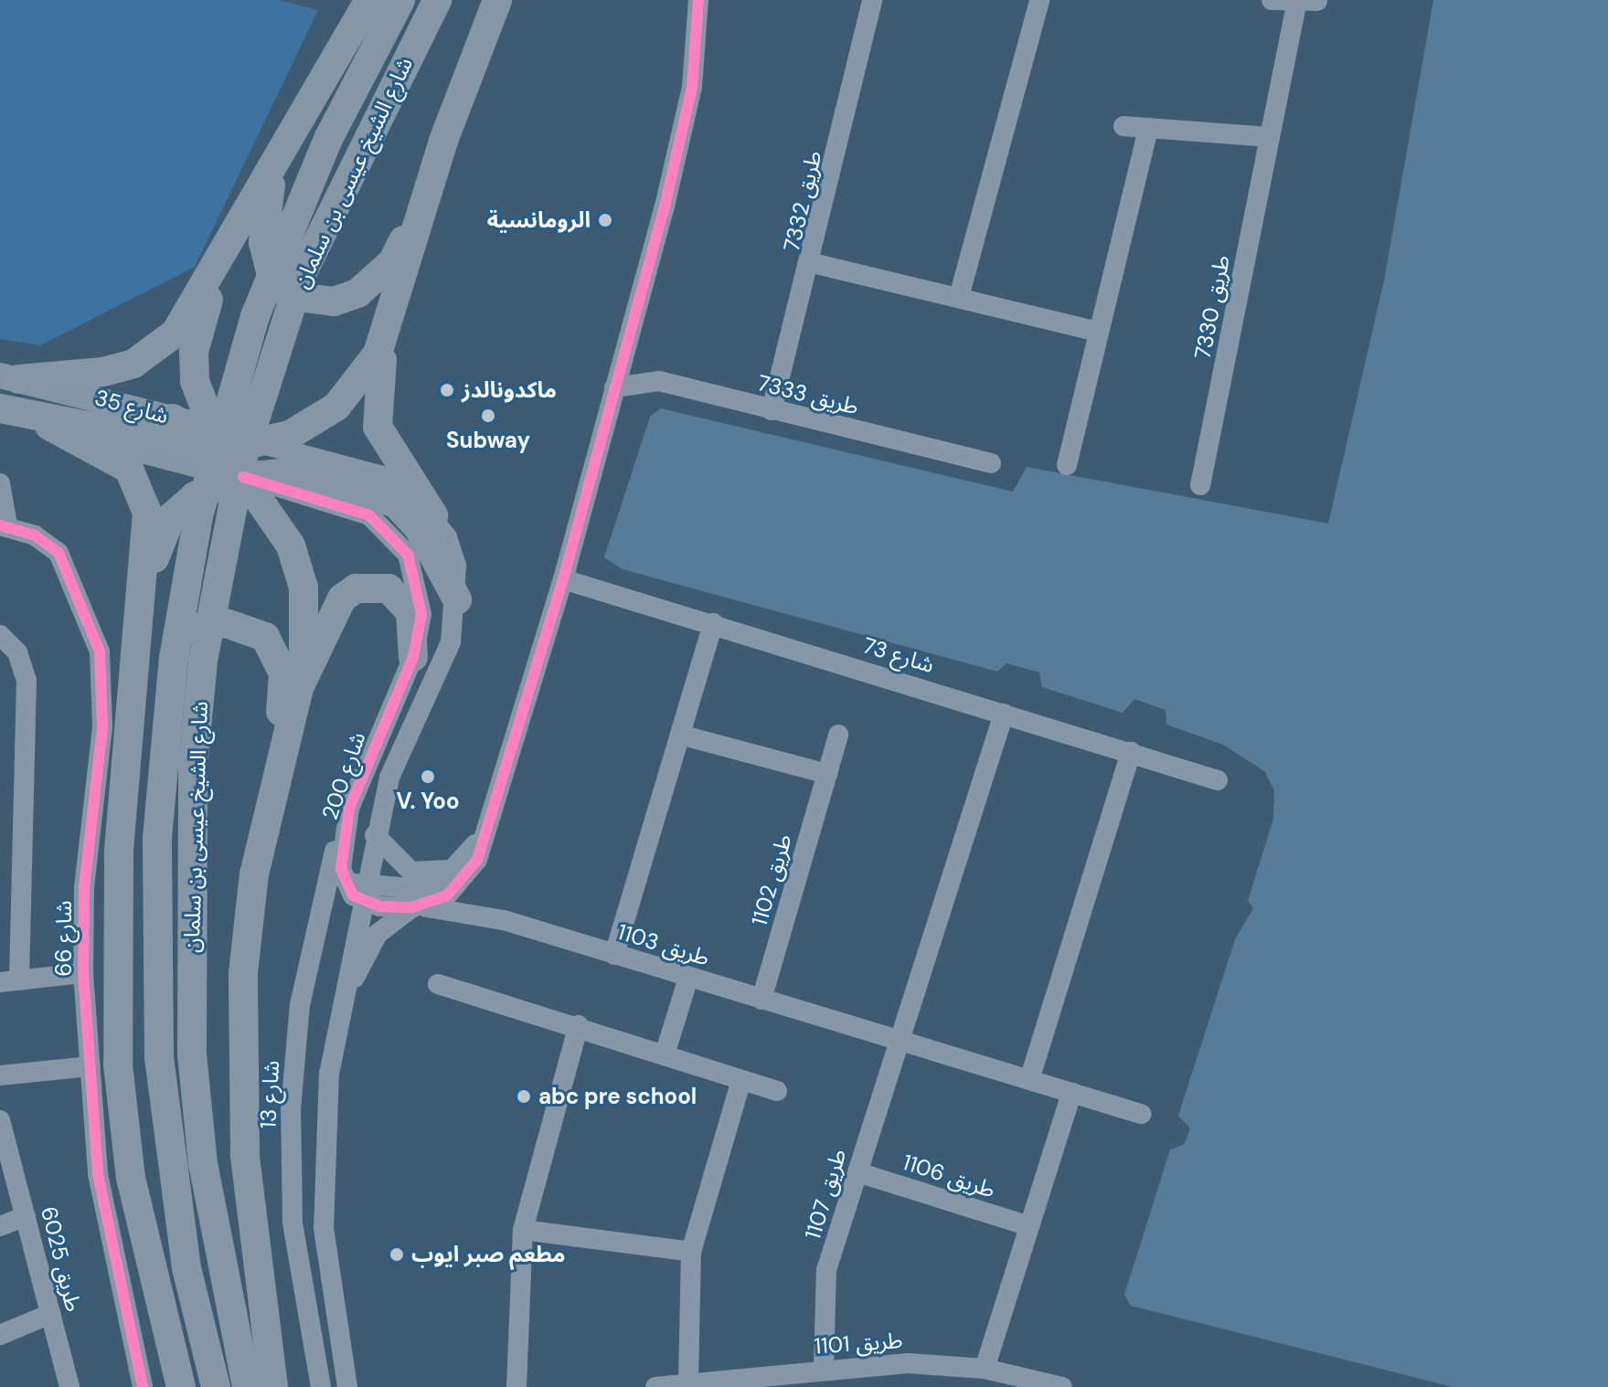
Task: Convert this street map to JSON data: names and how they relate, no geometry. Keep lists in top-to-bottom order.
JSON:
{
  "streets": {
    "highway": ["شارع الشيخ عيسى بن سلمان"],
    "main road": ["شارع 35"],
    "street": [
      "طريق 7332",
      "طريق 7330",
      "طريق 7333",
      "شارع 73",
      "شارع 200",
      "طريق 1102",
      "شارع 66",
      "طريق 1103",
      "شارع 13",
      "طريق 1106",
      "طريق 1107",
      "طريق 6025",
      "طريق 1101"
    ]
  },
  "crossings": [
    ["طريق 7332", "طريق 7333"],
    ["شارع 35", "شارع 200"],
    ["شارع 200", "شارع 13"],
    ["طريق 1102", "طريق 1103"],
    ["طريق 1103", "طريق 1107"],
    ["طريق 1106", "طريق 1107"],
    ["طريق 1107", "طريق 1101"]
  ],
  "places": [
    "الرومانسية",
    "ماكدونالدز",
    "Subway",
    "V. Yoo",
    "abc pre school",
    "مطعم صبر ايوب"
  ]
}
